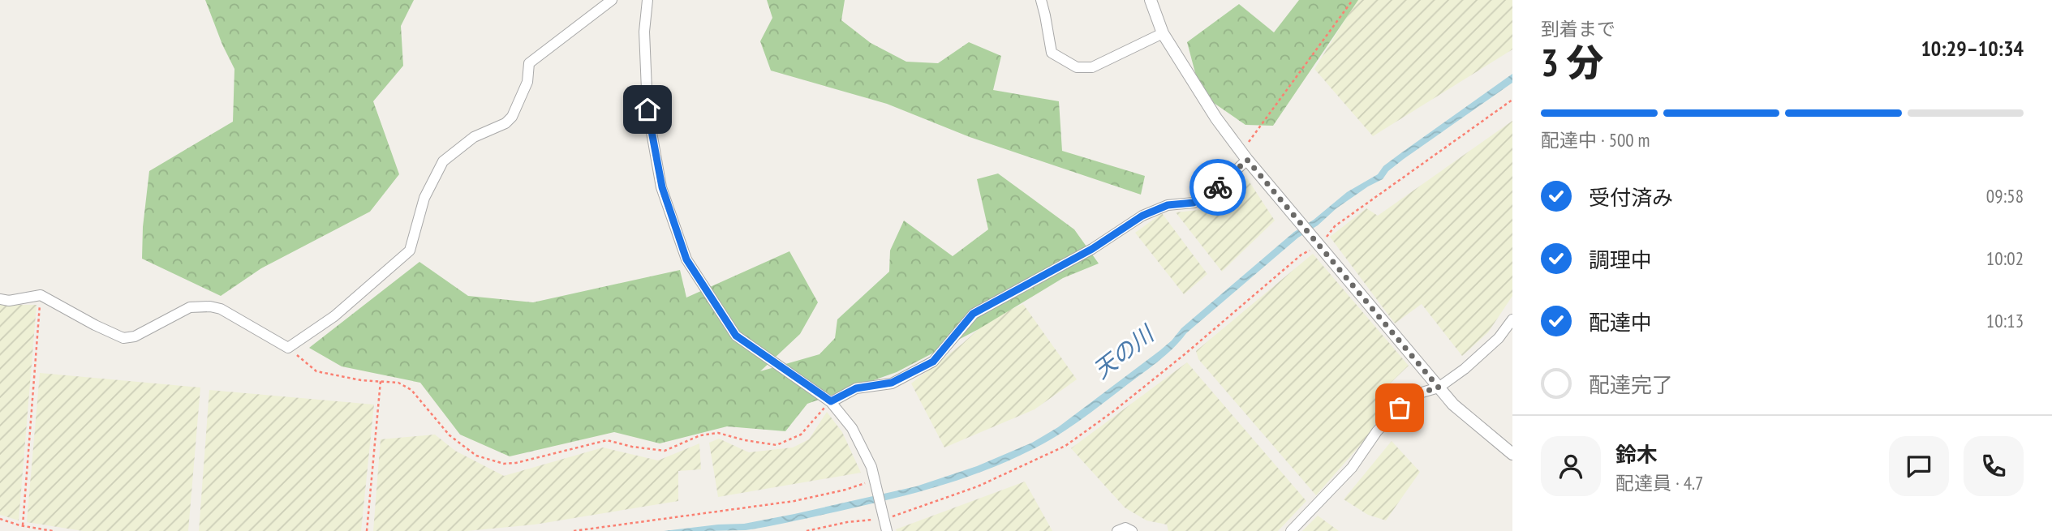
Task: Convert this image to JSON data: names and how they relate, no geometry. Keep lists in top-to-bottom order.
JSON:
{
  "water": ["天の川"],
  "page": {
    "heading": ["3 分", "到着まで", "10:29–10:34"],
    "panel": ["鈴木", "配達員 · 4.7"],
    "bar": "配達中 · 500 m",
    "list": [
      ["受付済み", "09:58"],
      ["調理中", "10:02"],
      ["配達中", "10:13"],
      "配達完了"
    ]
  }
}
